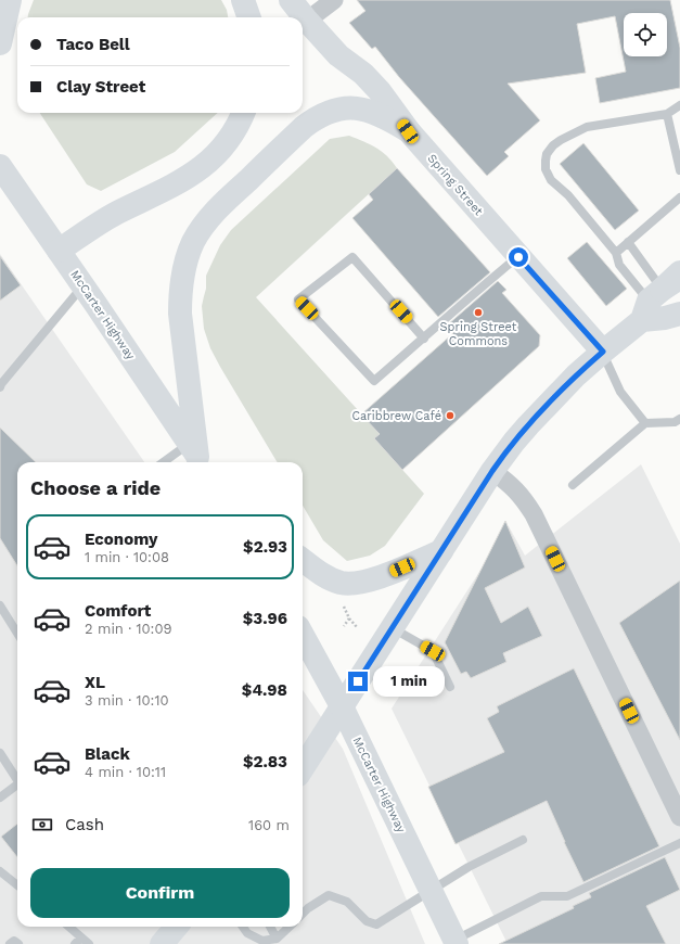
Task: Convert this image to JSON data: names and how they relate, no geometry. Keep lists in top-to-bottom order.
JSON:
{
  "streets": {
    "main road": ["Spring Street", "McCarter Highway"]
  },
  "places": ["Spring Street Commons", "Caribbrew Café"],
  "page": {
    "banner": ["Taco Bell", "Clay Street"],
    "heading": "Choose a ride",
    "list": [
      {
        "name": "Economy",
        "note": "1 min · 10:08",
        "value": "$2.93"
      },
      {
        "name": "Comfort",
        "note": "2 min · 10:09",
        "value": "$3.96"
      },
      {
        "name": "XL",
        "note": "3 min · 10:10",
        "value": "$4.98"
      },
      {
        "name": "Black",
        "note": "4 min · 10:11",
        "value": "$2.83"
      }
    ],
    "bubble": "1 min",
    "pay": ["Cash", "160 m"],
    "buttons": "Confirm"
  }
}
